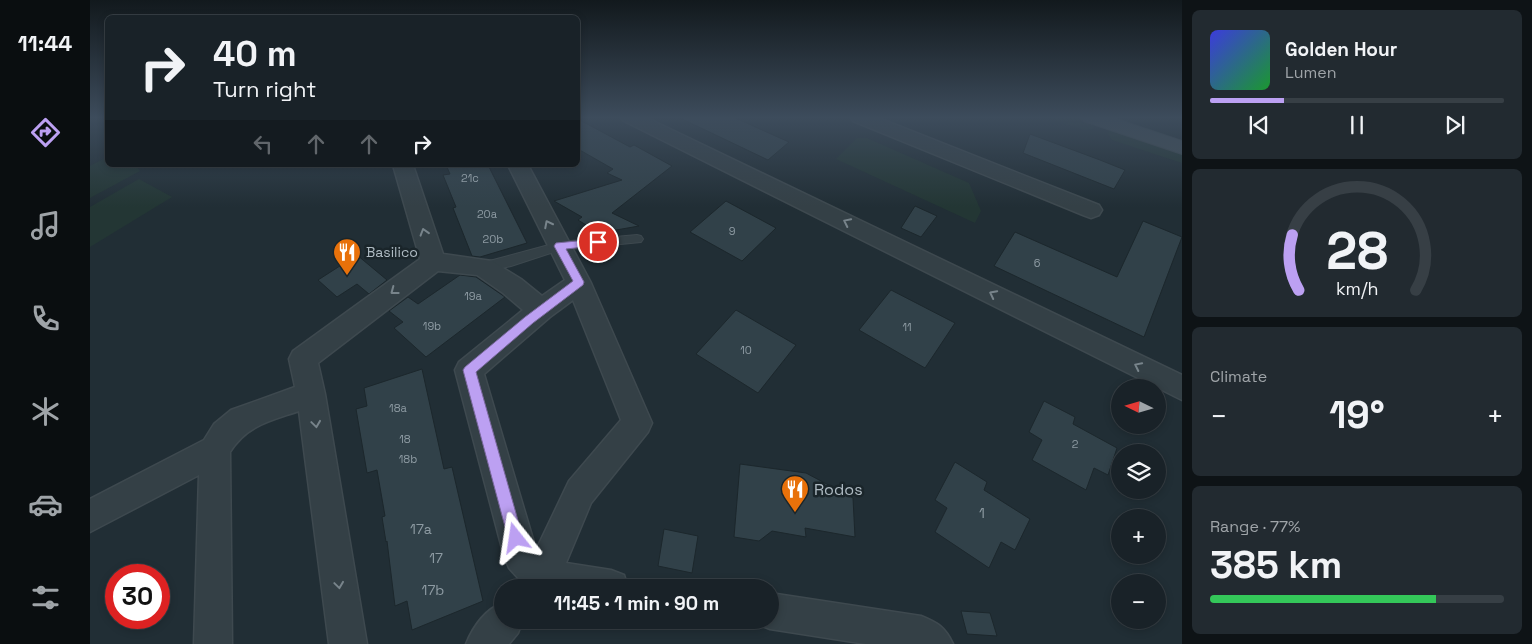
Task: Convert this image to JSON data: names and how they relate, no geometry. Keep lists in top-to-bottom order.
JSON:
{
  "places": {
    "restaurant": ["Basilico", "Rodos"]
  },
  "house_numbers": [
    "21c",
    "20a",
    "9",
    "20b",
    "6",
    "19a",
    "19b",
    "11",
    "10",
    "18a",
    "18",
    "2",
    "18b",
    "1",
    "17a",
    "17",
    "17b"
  ],
  "north": "left",
  "page": {
    "tabs": "11:44",
    "turn": ["40 m", "Turn right"],
    "song": ["Golden Hour", "Lumen"],
    "tile": [
      "Climate",
      ["Range · 77%", "385 km"]
    ],
    "map_buttons": ["+", "−"],
    "heat": ["−", "19°", "+"],
    "limit": "30",
    "trip": "11:45 · 1 min · 90 m",
    "gauge": ["28", "km/h"]
  }
}
